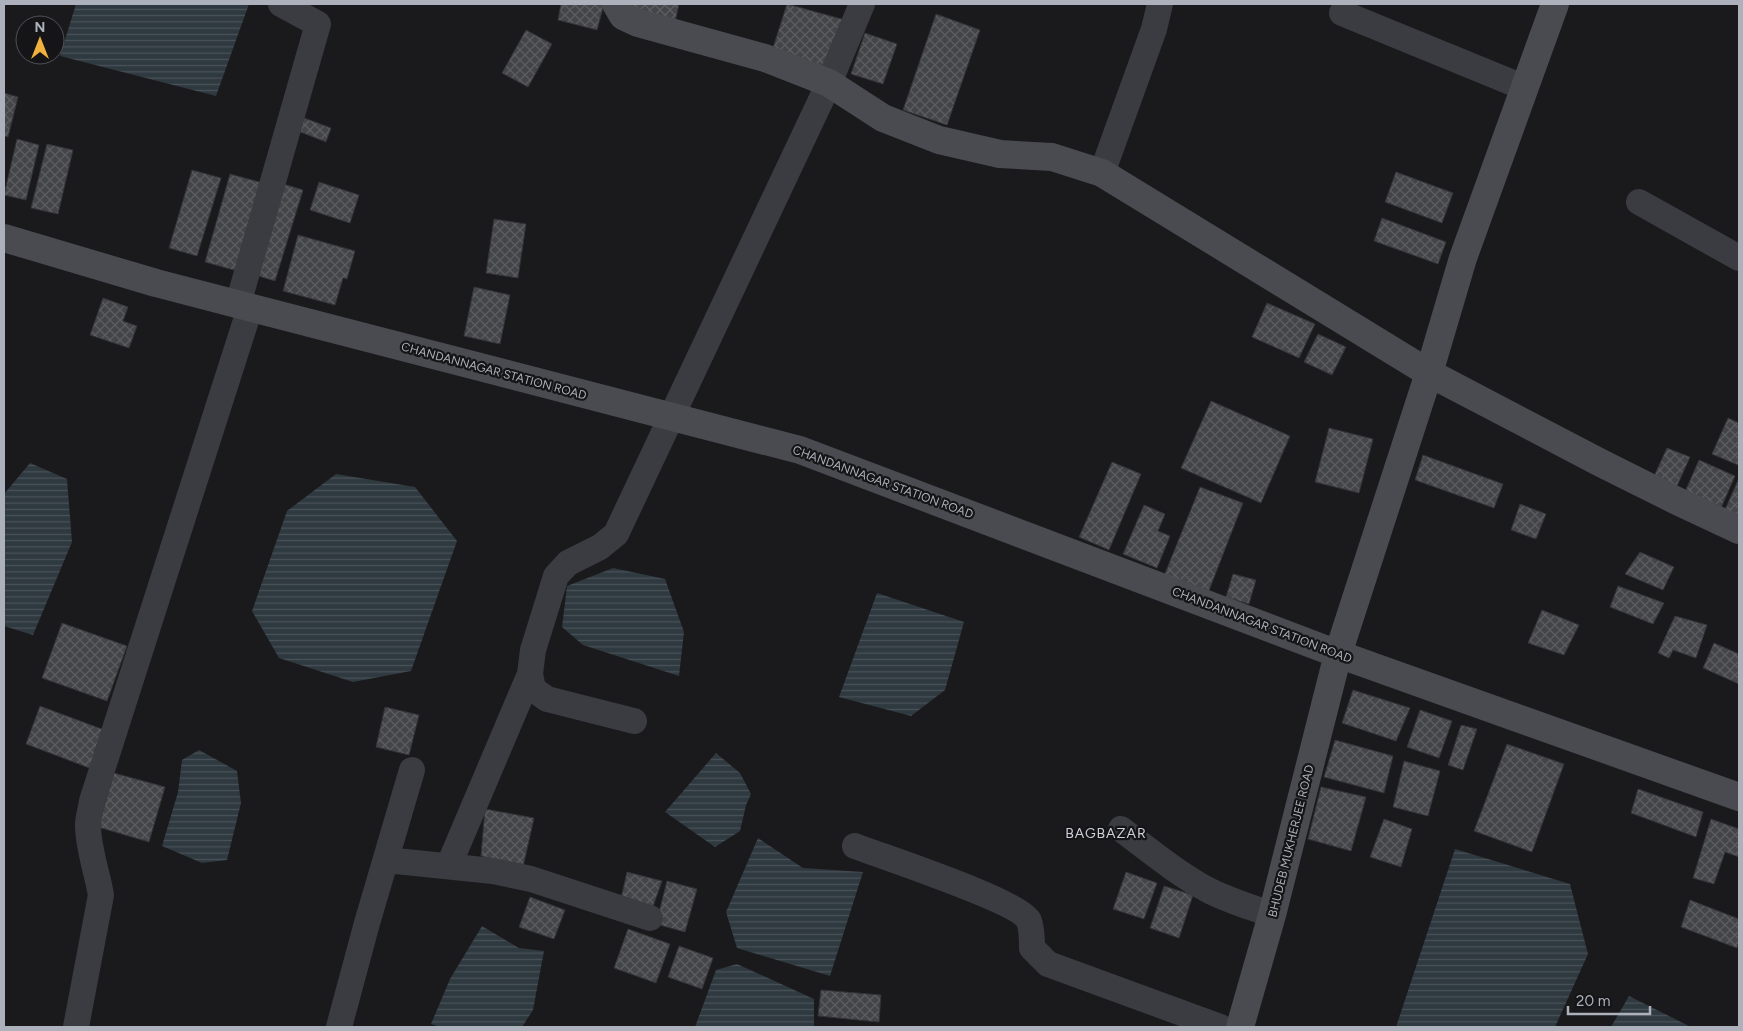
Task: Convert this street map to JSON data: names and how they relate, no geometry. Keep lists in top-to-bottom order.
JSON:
{
  "streets": {
    "main road": ["CHANDANNAGAR STATION ROAD", "BHUDEB MUKHERJEE ROAD"]
  },
  "crossings": [
    ["CHANDANNAGAR STATION ROAD", "BHUDEB MUKHERJEE ROAD"]
  ],
  "districts": ["BAGBAZAR"],
  "scale_bar": "20 m",
  "north": "top"
}
